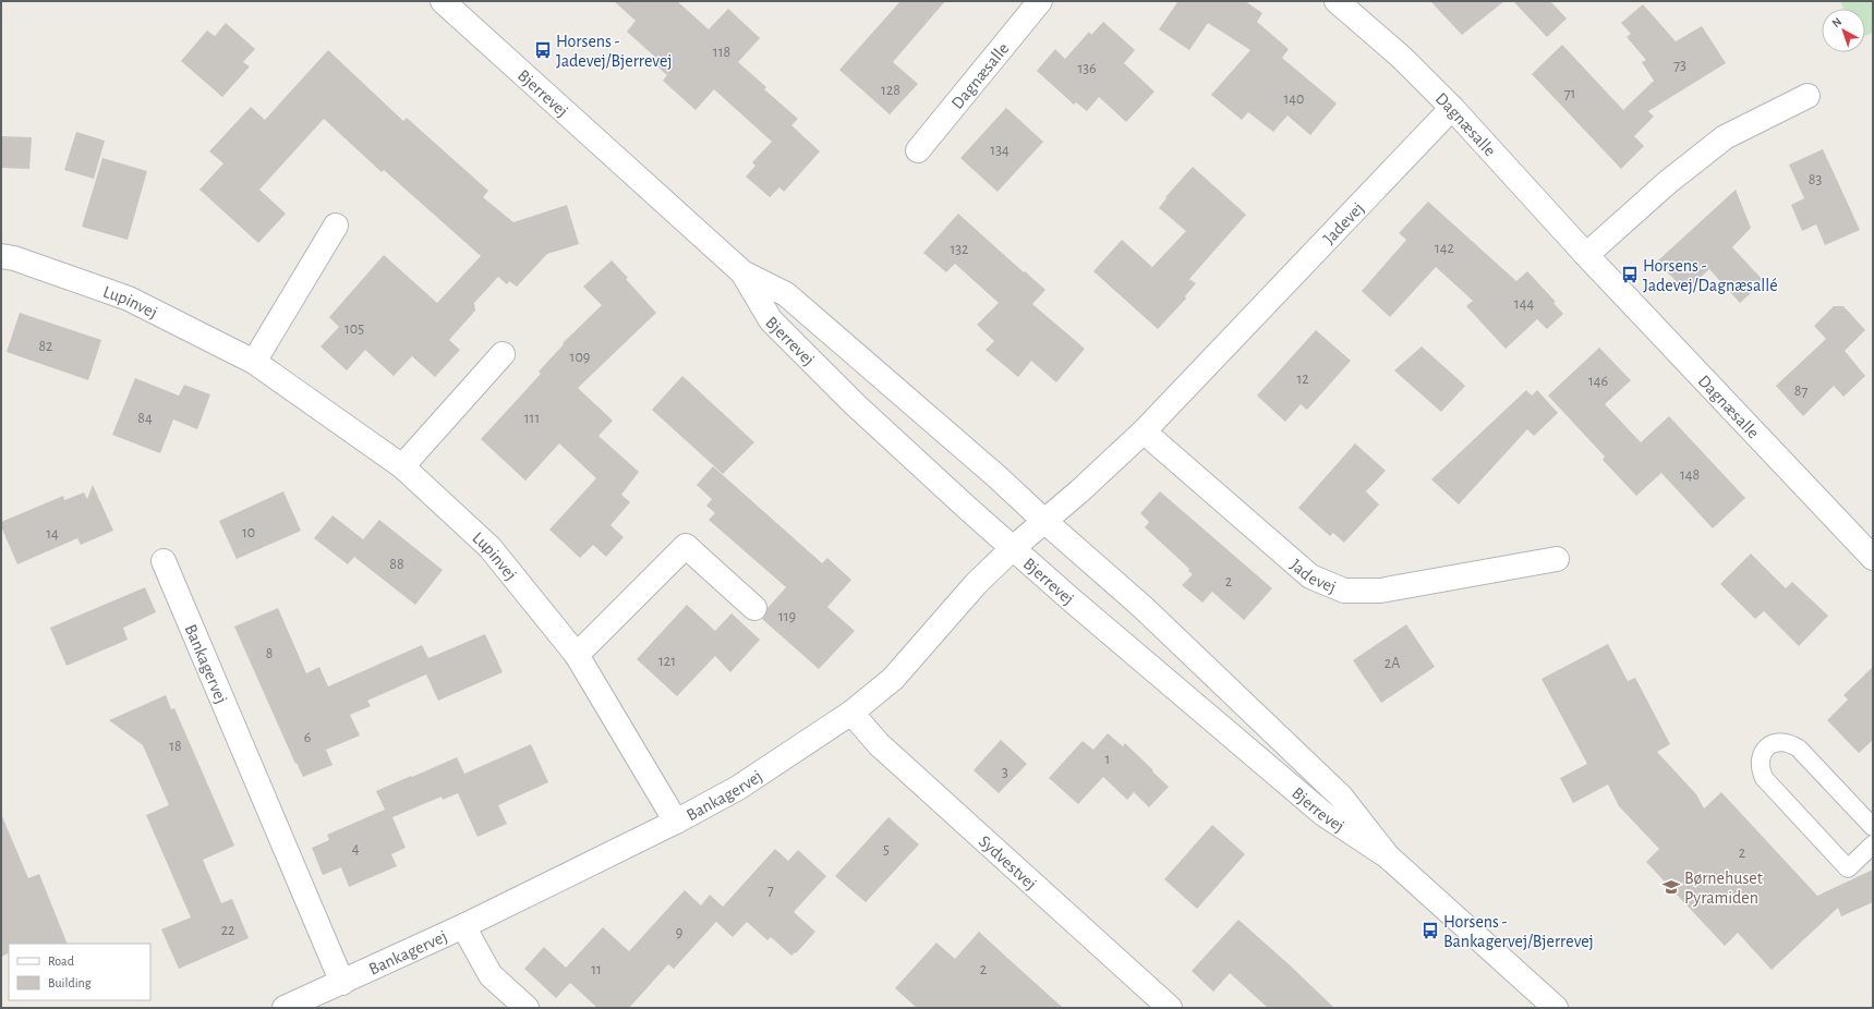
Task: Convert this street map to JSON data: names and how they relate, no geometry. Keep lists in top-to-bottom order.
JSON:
{
  "streets": {
    "street": [
      "Dagnæsalle",
      "Bjerrevej",
      "Jadevej",
      "Lupinvej",
      "Bankagervej",
      "Sydvestvej"
    ]
  },
  "crossings": [
    ["Dagnæsalle", "Jadevej"],
    ["Bjerrevej", "Jadevej"],
    ["Bjerrevej", "Bankagervej"],
    ["Jadevej", "Bankagervej"],
    ["Lupinvej", "Bankagervej"],
    ["Bankagervej", "Sydvestvej"]
  ],
  "places": {
    "bus stop": ["Horsens - Jadevej/Bjerrevej", "Horsens - Jadevej/Dagnæsallé", "Horsens - Bankagervej/Bjerrevej"],
    "school or university": ["Børnehuset Pyramiden"]
  },
  "house_numbers": [
    "118",
    "73",
    "136",
    "128",
    "71",
    "140",
    "134",
    "83",
    "142",
    "132",
    "144",
    "105",
    "82",
    "109",
    "12",
    "146",
    "87",
    "84",
    "111",
    "148",
    "10",
    "14",
    "88",
    "2",
    "119",
    "8",
    "121",
    "2A",
    "6",
    "18",
    "1",
    "3",
    "4",
    "5",
    "2",
    "7",
    "22",
    "9",
    "11",
    "2"
  ],
  "legend": ["Road", "Building"],
  "north": "top left"
}
